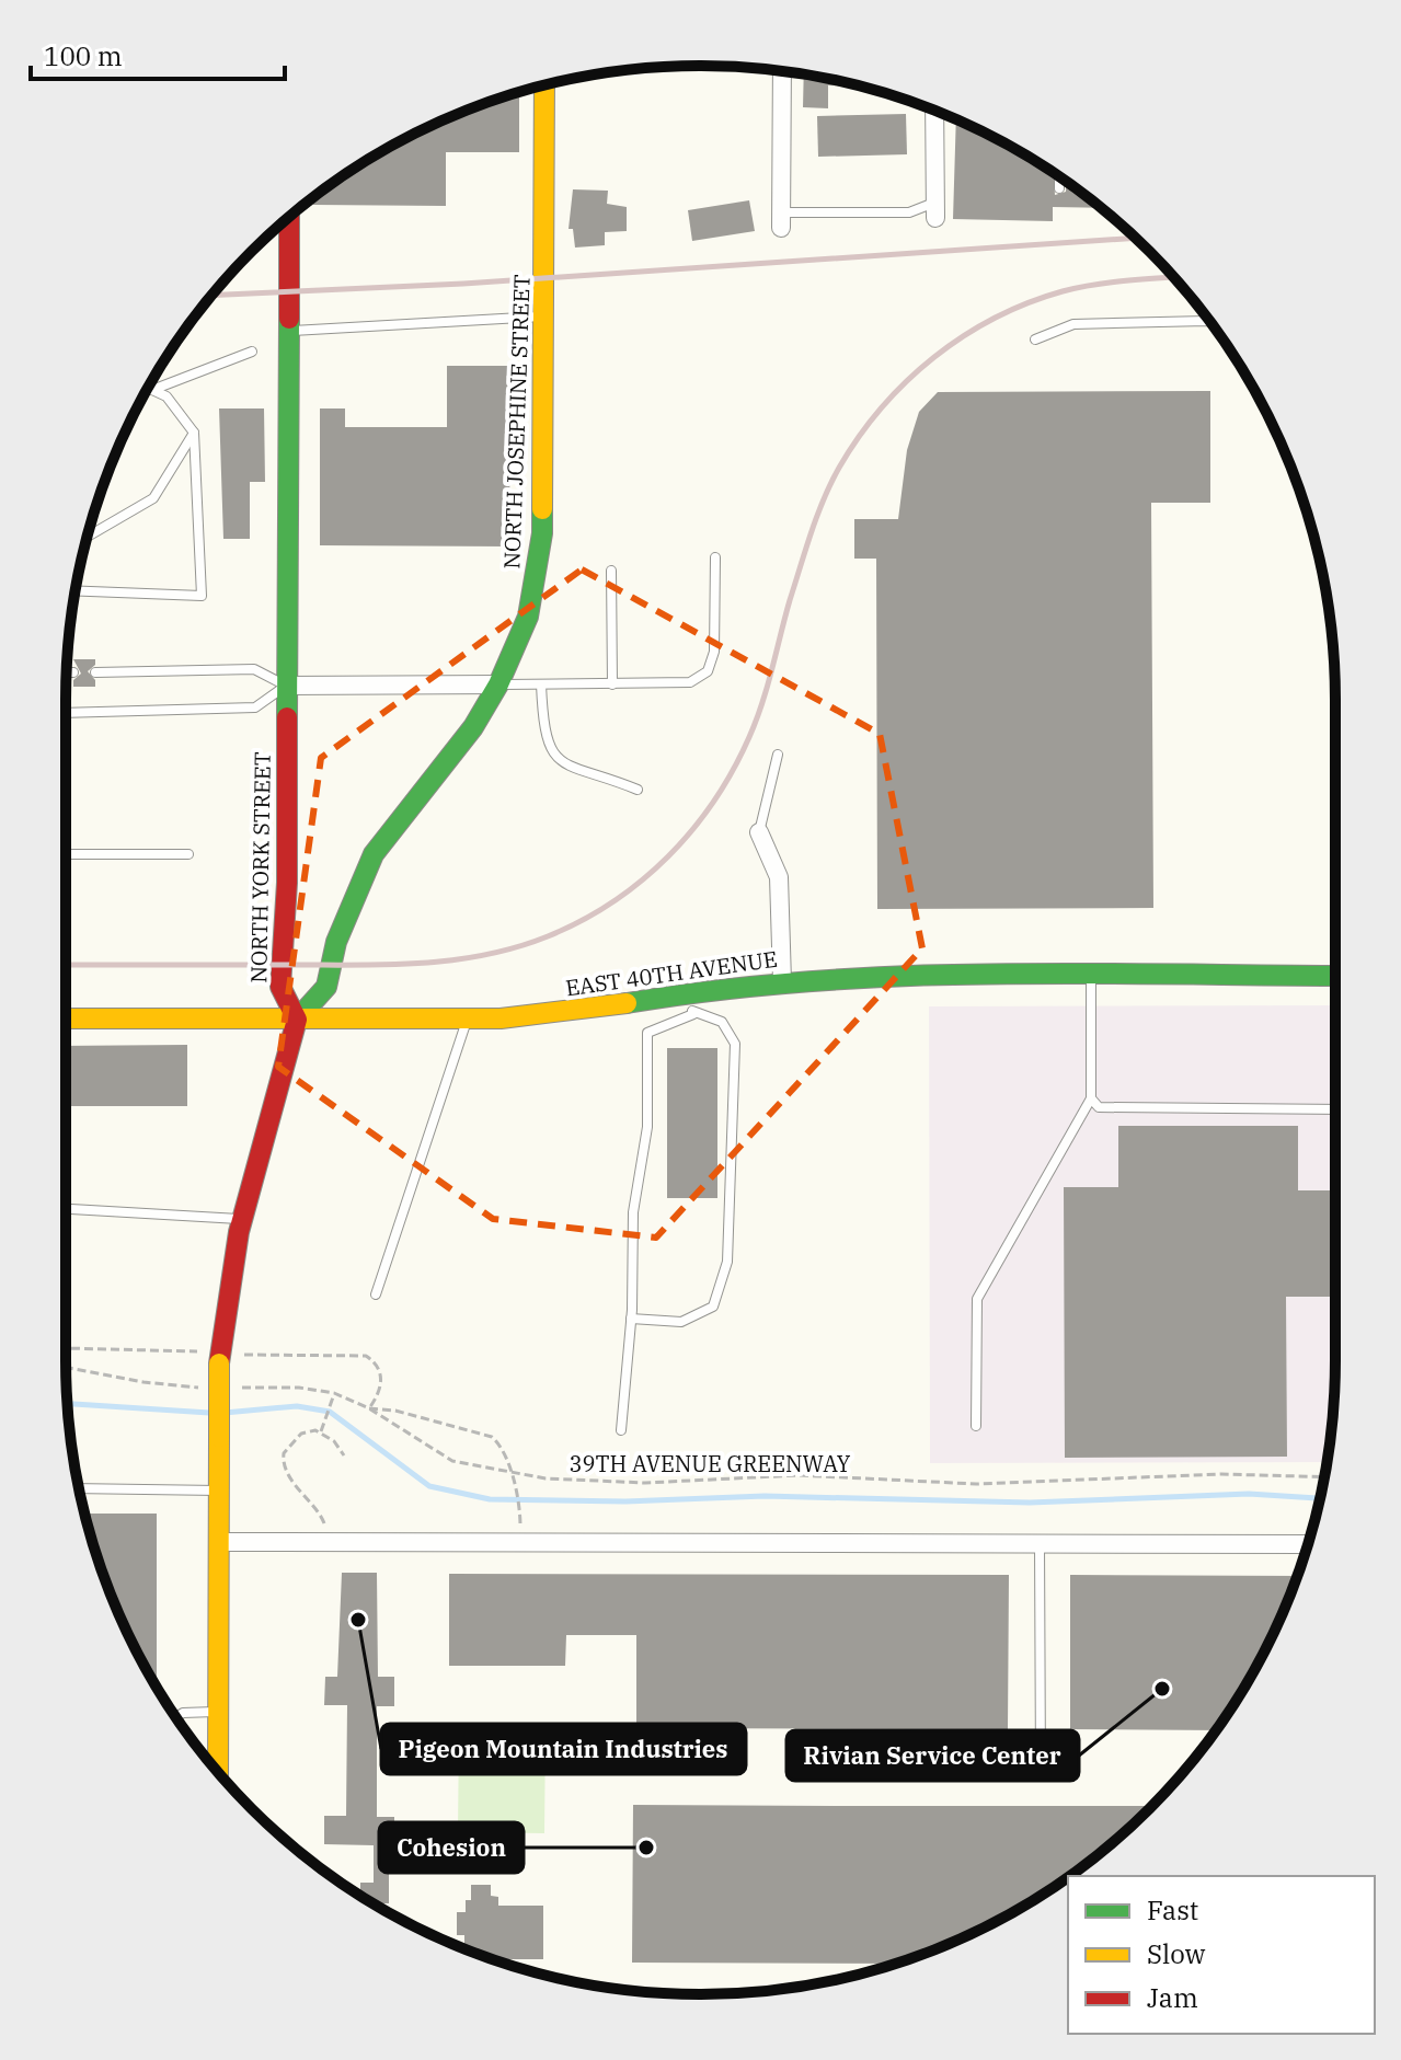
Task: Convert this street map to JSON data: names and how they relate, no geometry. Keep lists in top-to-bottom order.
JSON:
{
  "streets": {
    "main road": ["NORTH JOSEPHINE STREET", "NORTH YORK STREET", "EAST 40TH AVENUE"],
    "path": ["39TH AVENUE GREENWAY"]
  },
  "crossings": [
    ["NORTH JOSEPHINE STREET", "NORTH YORK STREET"],
    ["NORTH JOSEPHINE STREET", "EAST 40TH AVENUE"],
    ["NORTH YORK STREET", "EAST 40TH AVENUE"]
  ],
  "places": ["Pigeon Mountain Industries", "Rivian Service Center", "Cohesion"],
  "legend": ["Fast", "Slow", "Jam"],
  "scale_bar": "100 m"
}
